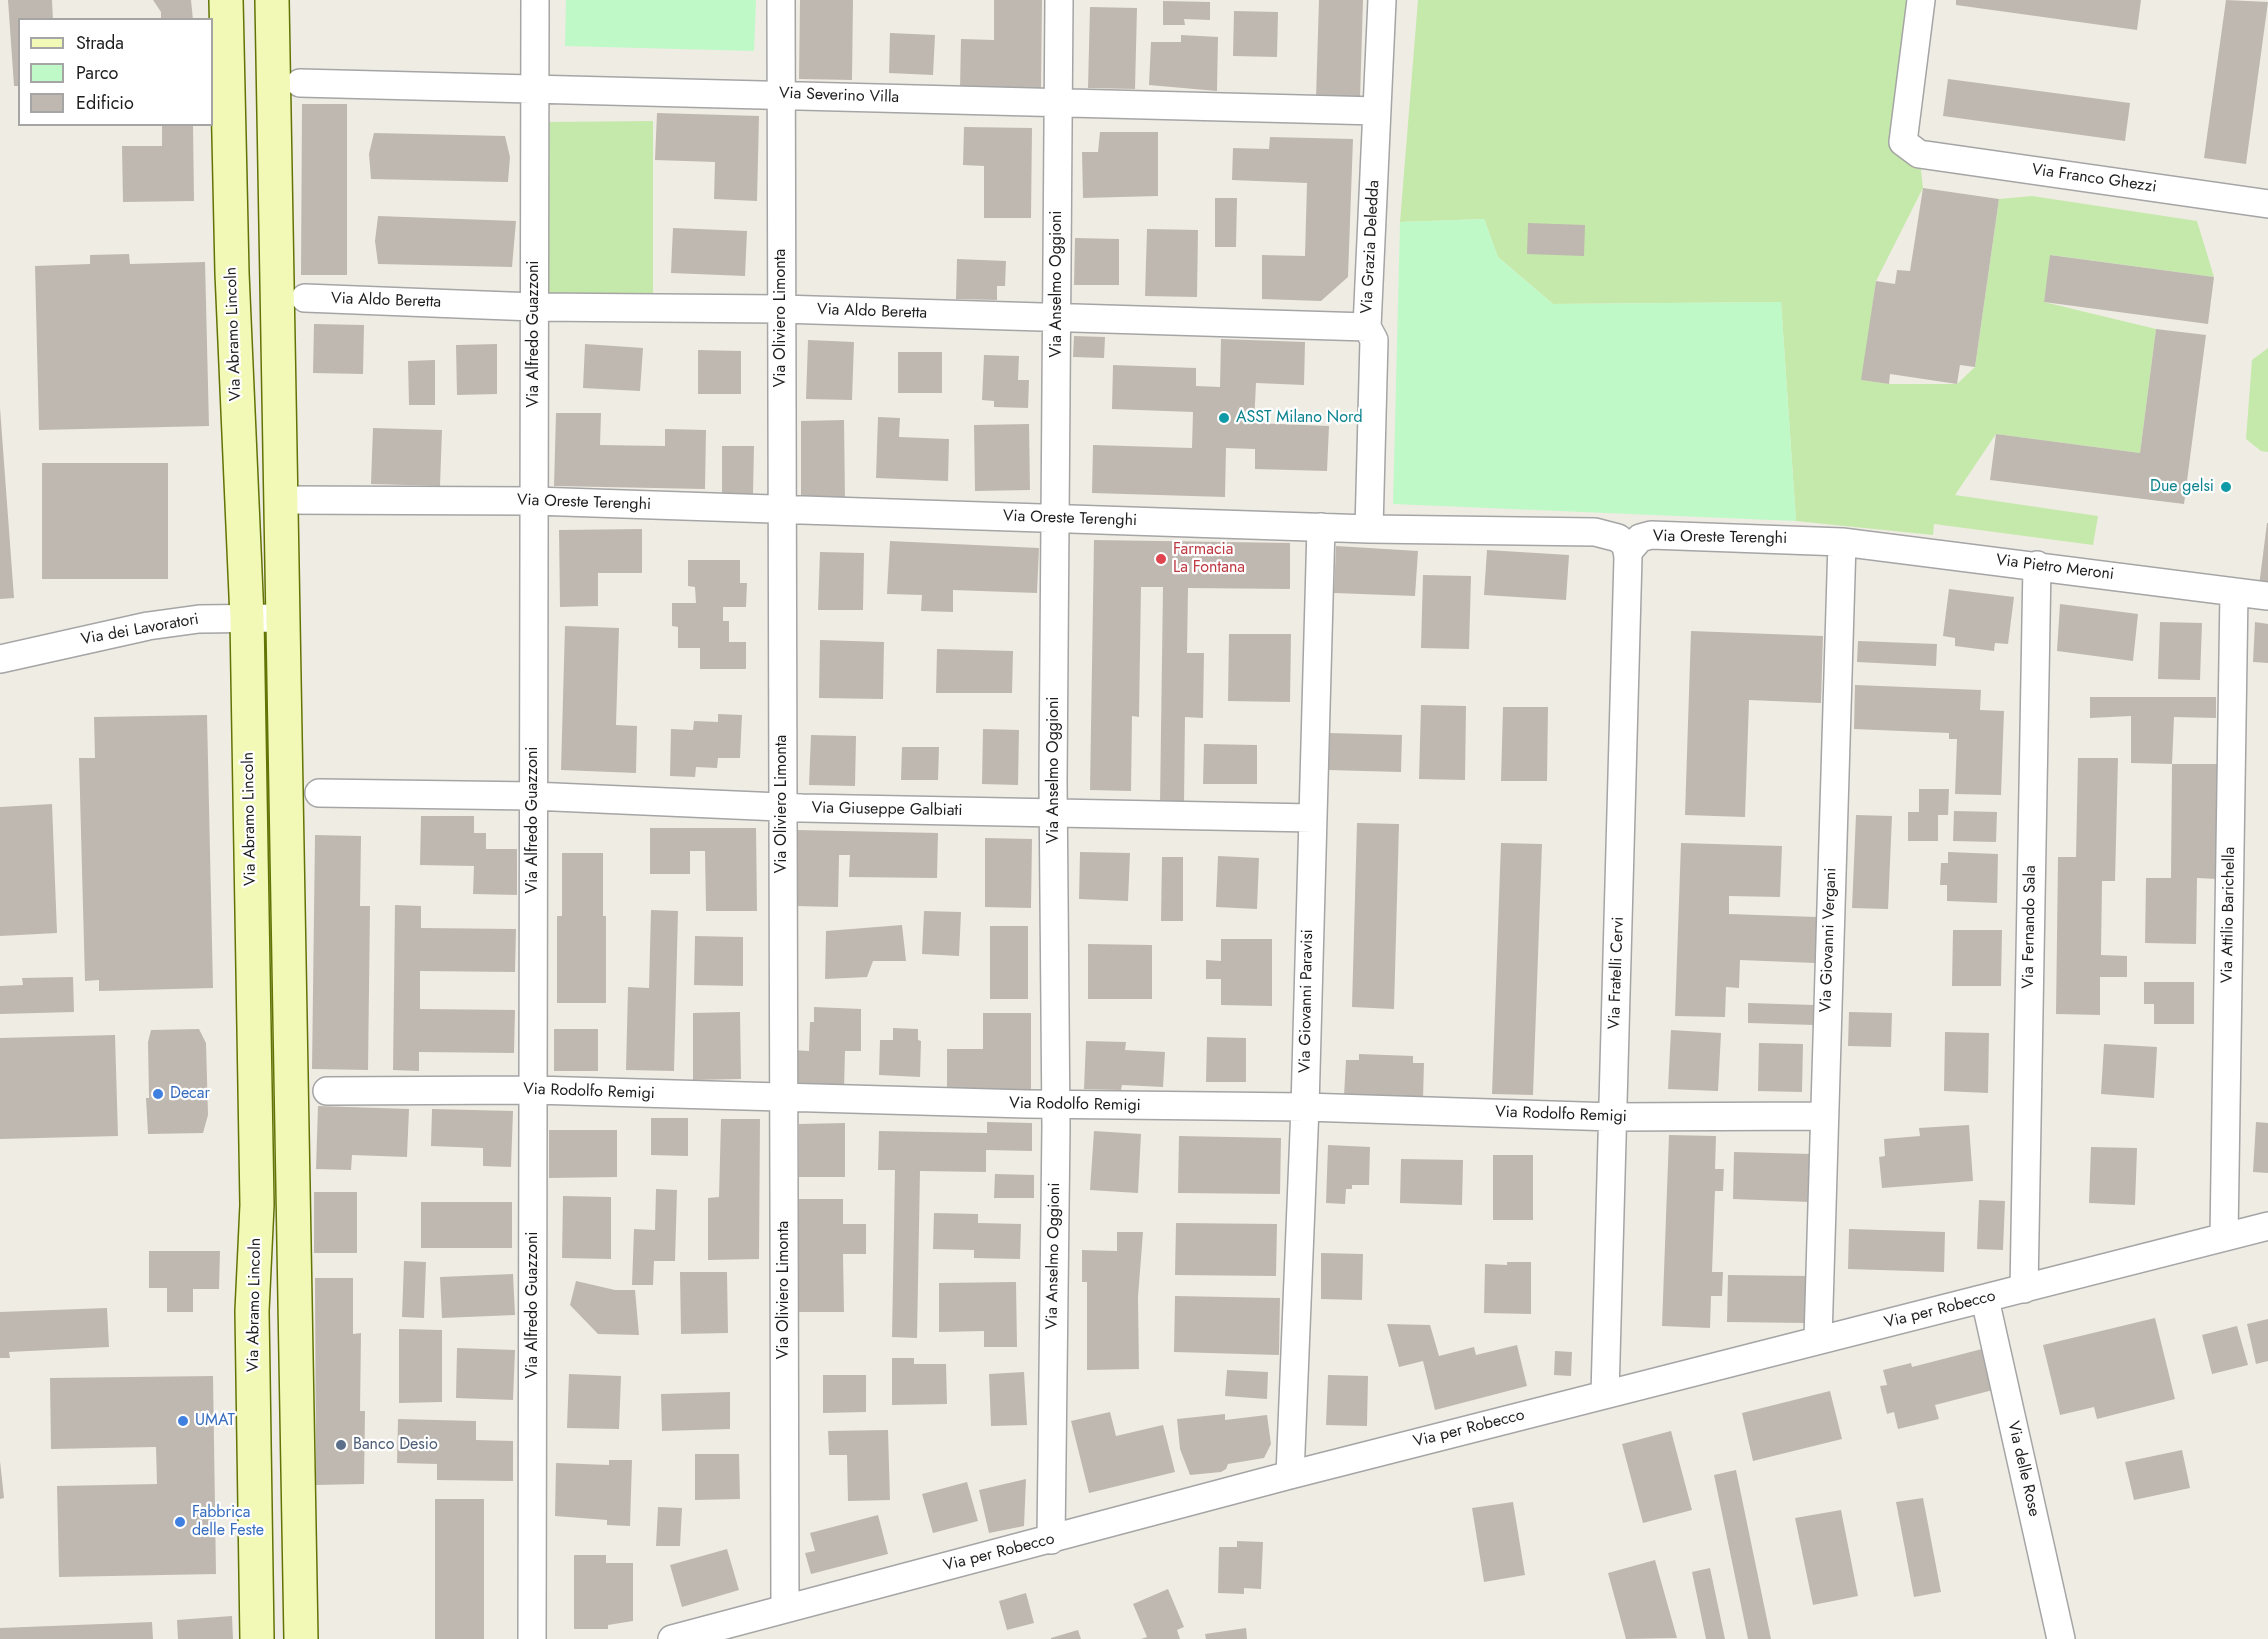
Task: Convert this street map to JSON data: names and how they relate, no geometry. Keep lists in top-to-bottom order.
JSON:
{
  "streets": {
    "main road": ["Via Abramo Lincoln"],
    "street": [
      "Via Severino Villa",
      "Via Franco Ghezzi",
      "Via Grazia Deledda",
      "Via Anselmo Oggioni",
      "Via Aldo Beretta",
      "Via Oliviero Limonta",
      "Via Alfredo Guazzoni",
      "Via Oreste Terenghi",
      "Via Pietro Meroni",
      "Via dei Lavoratori",
      "Via Giuseppe Galbiati",
      "Via Attilio Barichella",
      "Via Fernando Sala",
      "Via Giovanni Vergani",
      "Via Fratelli Cervi",
      "Via Giovanni Paravisi",
      "Via Rodolfo Remigi",
      "Via per Robecco",
      "Via delle Rose"
    ]
  },
  "crossings": [
    ["Via Severino Villa", "Via Grazia Deledda"],
    ["Via Severino Villa", "Via Anselmo Oggioni"],
    ["Via Severino Villa", "Via Oliviero Limonta"],
    ["Via Severino Villa", "Via Alfredo Guazzoni"],
    ["Via Grazia Deledda", "Via Aldo Beretta"],
    ["Via Grazia Deledda", "Via Oreste Terenghi"],
    ["Via Anselmo Oggioni", "Via Aldo Beretta"],
    ["Via Anselmo Oggioni", "Via Oreste Terenghi"],
    ["Via Anselmo Oggioni", "Via Giuseppe Galbiati"],
    ["Via Anselmo Oggioni", "Via Rodolfo Remigi"],
    ["Via Anselmo Oggioni", "Via per Robecco"],
    ["Via Aldo Beretta", "Via Oliviero Limonta"],
    ["Via Aldo Beretta", "Via Alfredo Guazzoni"],
    ["Via Oliviero Limonta", "Via Oreste Terenghi"],
    ["Via Oliviero Limonta", "Via Giuseppe Galbiati"],
    ["Via Oliviero Limonta", "Via Rodolfo Remigi"],
    ["Via Oliviero Limonta", "Via per Robecco"],
    ["Via Abramo Lincoln", "Via dei Lavoratori"],
    ["Via Alfredo Guazzoni", "Via Oreste Terenghi"],
    ["Via Alfredo Guazzoni", "Via Giuseppe Galbiati"],
    ["Via Alfredo Guazzoni", "Via Rodolfo Remigi"],
    ["Via Oreste Terenghi", "Via Pietro Meroni"],
    ["Via Oreste Terenghi", "Via Giovanni Vergani"],
    ["Via Oreste Terenghi", "Via Fratelli Cervi"],
    ["Via Oreste Terenghi", "Via Giovanni Paravisi"],
    ["Via Pietro Meroni", "Via Attilio Barichella"],
    ["Via Pietro Meroni", "Via Fernando Sala"],
    ["Via Pietro Meroni", "Via Giovanni Vergani"],
    ["Via Giuseppe Galbiati", "Via Giovanni Paravisi"],
    ["Via Attilio Barichella", "Via per Robecco"],
    ["Via Fernando Sala", "Via per Robecco"],
    ["Via Giovanni Vergani", "Via Rodolfo Remigi"],
    ["Via Giovanni Vergani", "Via per Robecco"],
    ["Via Fratelli Cervi", "Via Rodolfo Remigi"],
    ["Via Fratelli Cervi", "Via per Robecco"],
    ["Via Giovanni Paravisi", "Via Rodolfo Remigi"],
    ["Via Giovanni Paravisi", "Via per Robecco"],
    ["Via per Robecco", "Via delle Rose"]
  ],
  "places": [
    "ASST Milano Nord",
    "Due gelsi",
    "Farmacia La Fontana",
    "Decar",
    "UMAT",
    "Banco Desio",
    "Fabbrica delle Feste"
  ],
  "legend": ["Strada", "Parco", "Edificio"]
}
